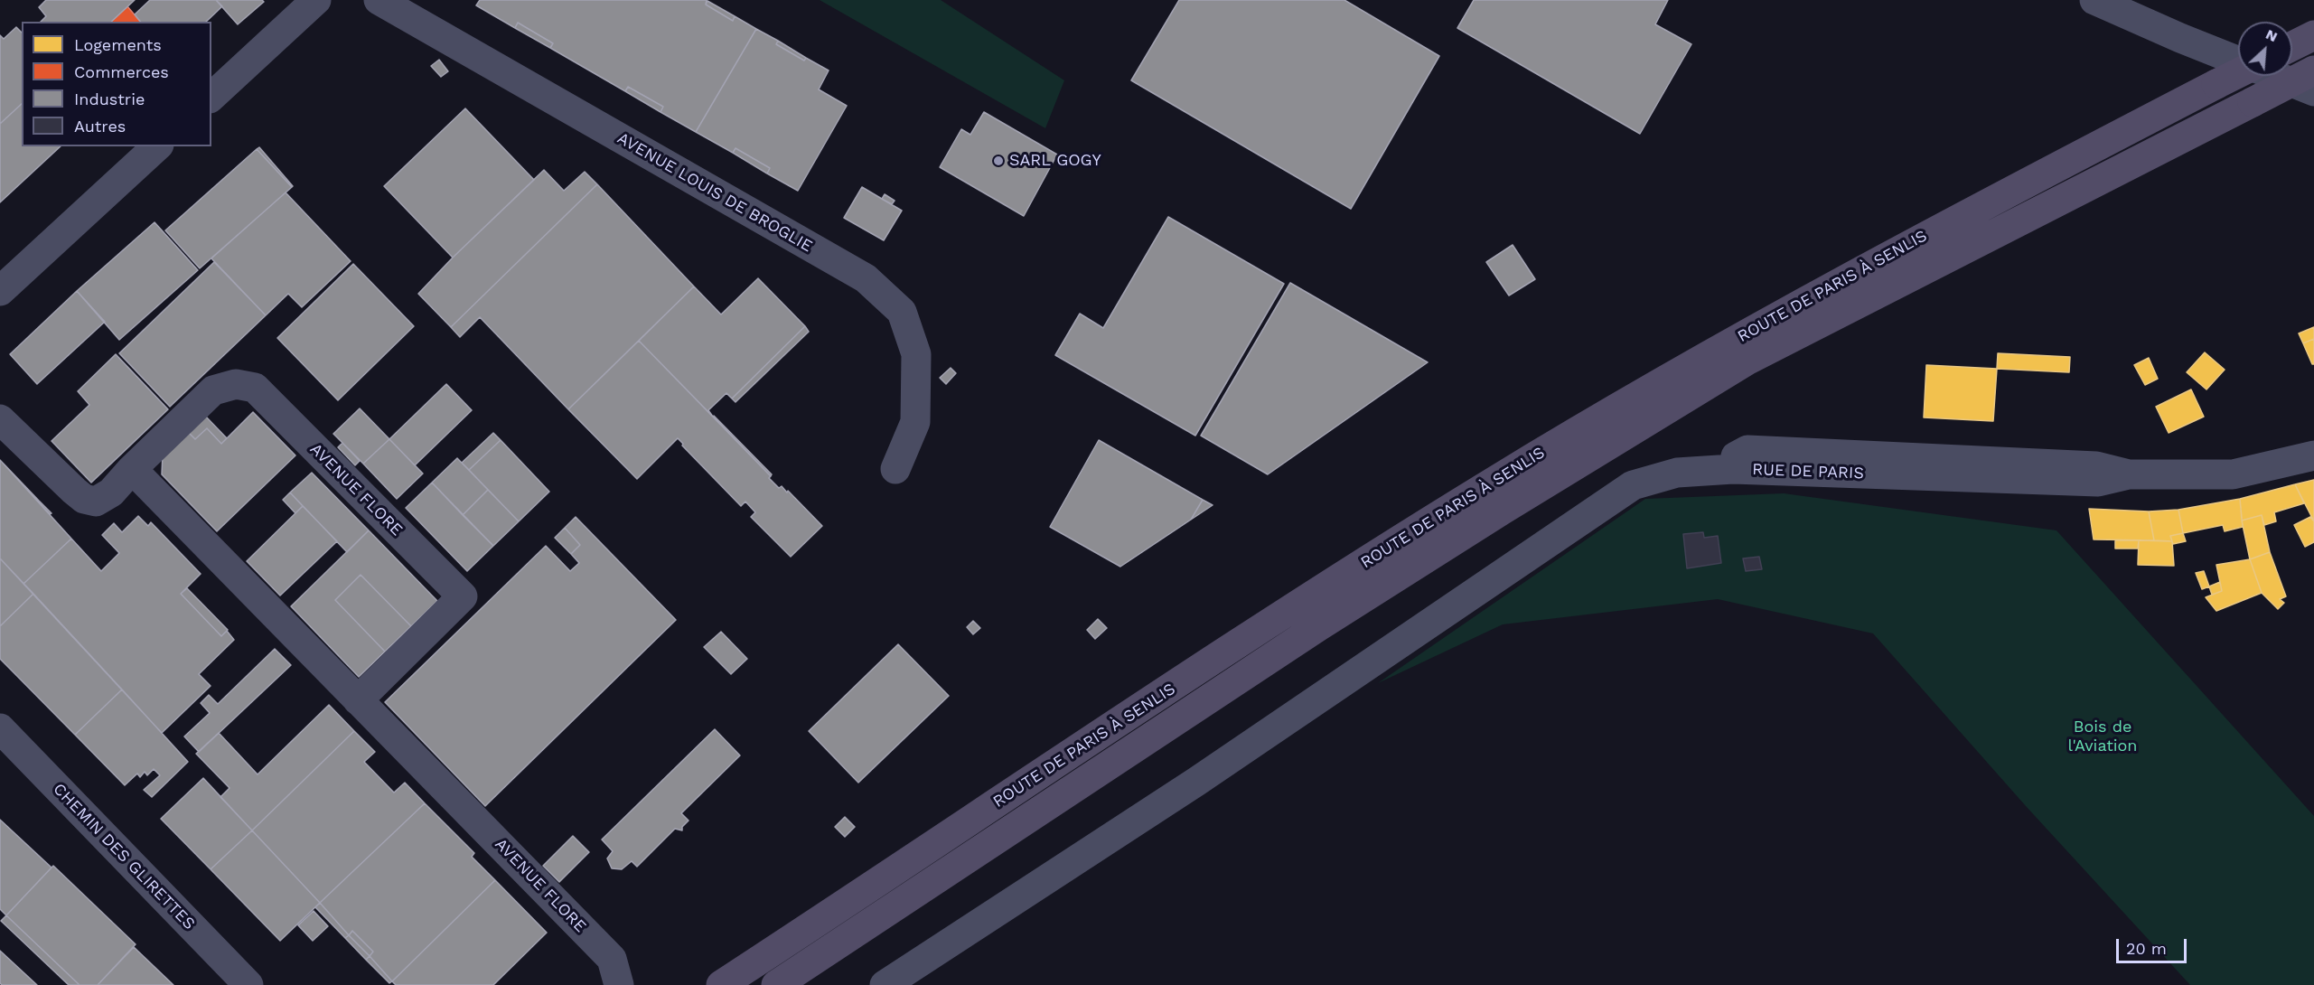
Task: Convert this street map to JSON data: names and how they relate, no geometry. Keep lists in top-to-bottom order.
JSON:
{
  "streets": {
    "main road": ["ROUTE DE PARIS À SENLIS"],
    "street": [
      "AVENUE LOUIS DE BROGLIE",
      "RUE DE PARIS",
      "AVENUE FLORE",
      "CHEMIN DES GLIRETTES"
    ]
  },
  "parks": ["Bois de l'Aviation"],
  "places": ["SARL GOGY"],
  "legend": [
    "Logements",
    "Commerces",
    "Industrie",
    "Autres"
  ],
  "scale_bar": "20 m",
  "north": "top right"
}
